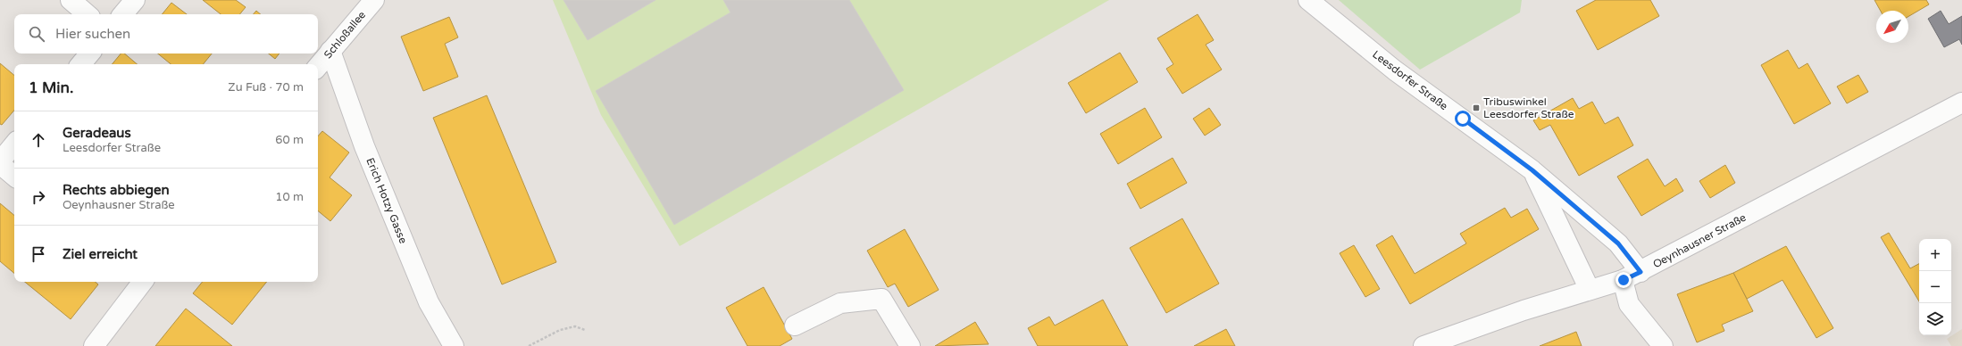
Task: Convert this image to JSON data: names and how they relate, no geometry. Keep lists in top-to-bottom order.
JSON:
{
  "streets": {
    "street": [
      "Schloßallee",
      "Leesdorfer Straße",
      "Erich Hotzy Gasse",
      "Oeynhausner Straße"
    ]
  },
  "crossings": [
    ["Schloßallee", "Erich Hotzy Gasse"],
    ["Leesdorfer Straße", "Oeynhausner Straße"]
  ],
  "places": {
    "transit": ["Tribuswinkel Leesdorfer Straße"]
  },
  "north": "bottom left",
  "page": {
    "search": "Hier suchen",
    "heading": ["1 Min.", "Zu Fuß · 70 m"],
    "list": [
      ["Geradeaus", "Leesdorfer Straße", "60 m"],
      ["Rechts abbiegen", "Oeynhausner Straße", "10 m"],
      "Ziel erreicht"
    ],
    "map_buttons": ["+", "−"]
  }
}
